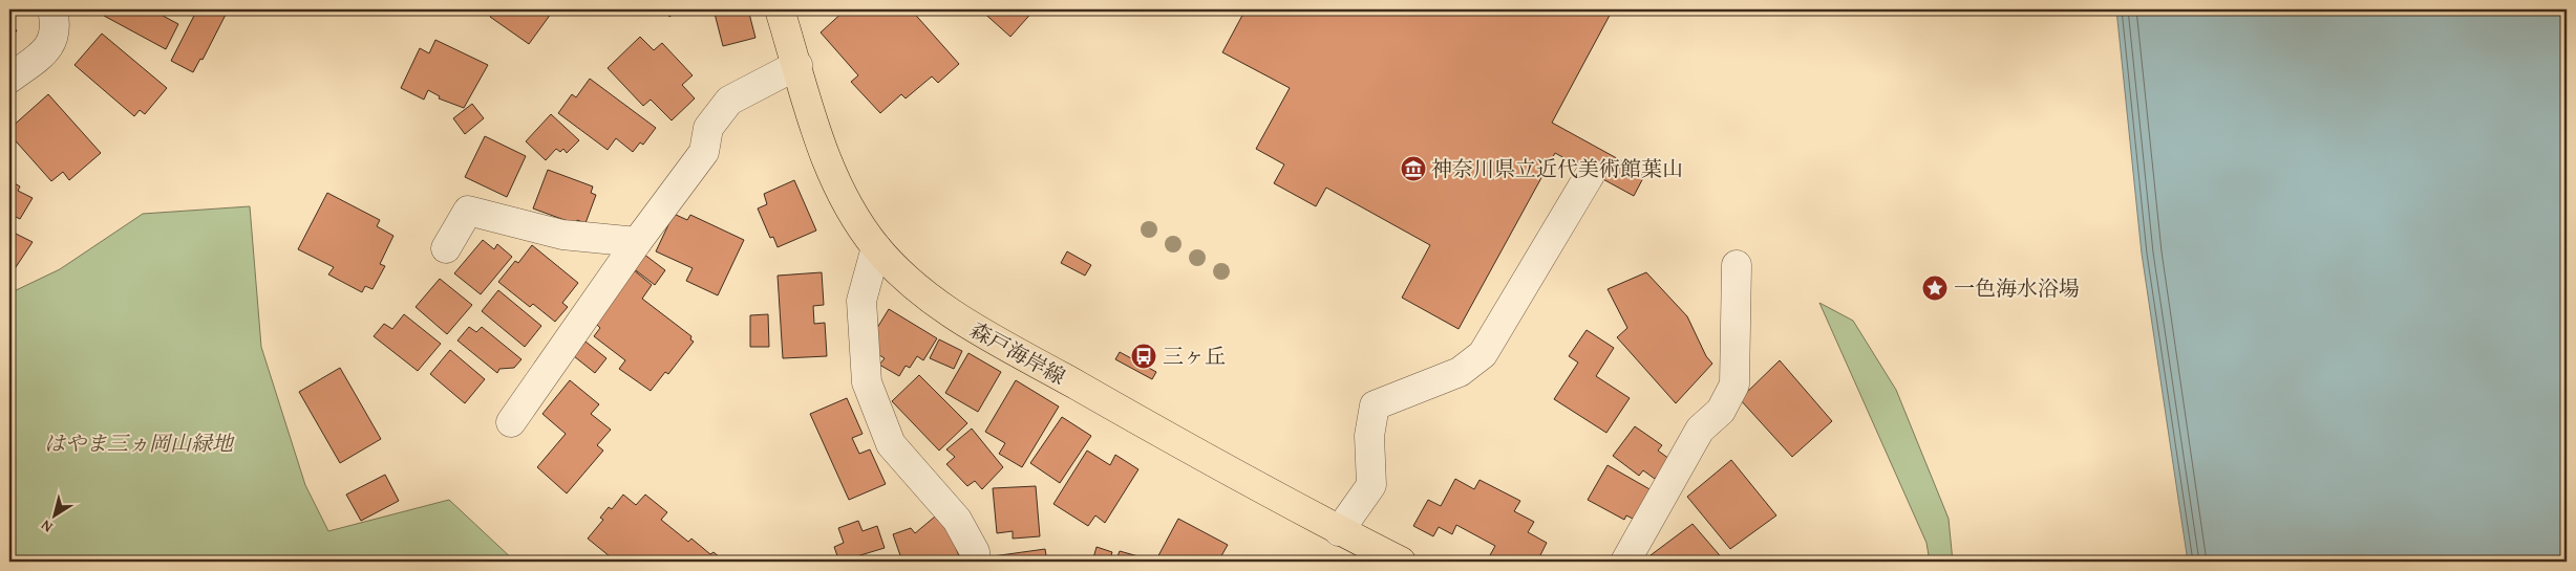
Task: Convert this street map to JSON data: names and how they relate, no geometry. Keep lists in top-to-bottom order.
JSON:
{
  "streets": {
    "main road": ["森戸海岸線"]
  },
  "parks": ["はやま三ヵ岡山緑地"],
  "places": {
    "museum": ["神奈川県立近代美術館葉山"],
    "place": ["一色海水浴場"],
    "bus stop": ["三ヶ丘"]
  },
  "north": "bottom left"
}
